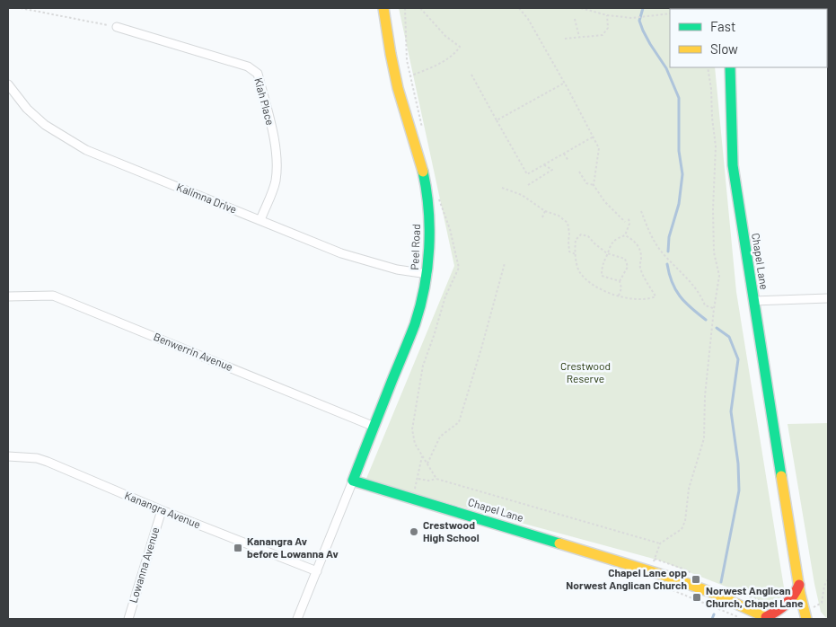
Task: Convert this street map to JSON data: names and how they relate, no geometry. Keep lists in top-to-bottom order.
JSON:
{
  "streets": {
    "street": [
      "Kiah Place",
      "Kalimna Drive",
      "Peel Road",
      "Chapel Lane",
      "Benwerrin Avenue",
      "Kanangra Avenue",
      "Lowanna Avenue"
    ]
  },
  "crossings": [
    ["Kiah Place", "Kalimna Drive"],
    ["Kalimna Drive", "Peel Road"],
    ["Peel Road", "Chapel Lane"],
    ["Peel Road", "Benwerrin Avenue"],
    ["Kanangra Avenue", "Lowanna Avenue"]
  ],
  "parks": ["Crestwood Reserve"],
  "places": {
    "other": ["Crestwood High School"],
    "transit": ["Kanangra Av before Lowanna Av", "Chapel Lane opp Norwest Anglican Church", "Norwest Anglican Church, Chapel Lane"]
  },
  "legend": ["Fast", "Slow"]
}
